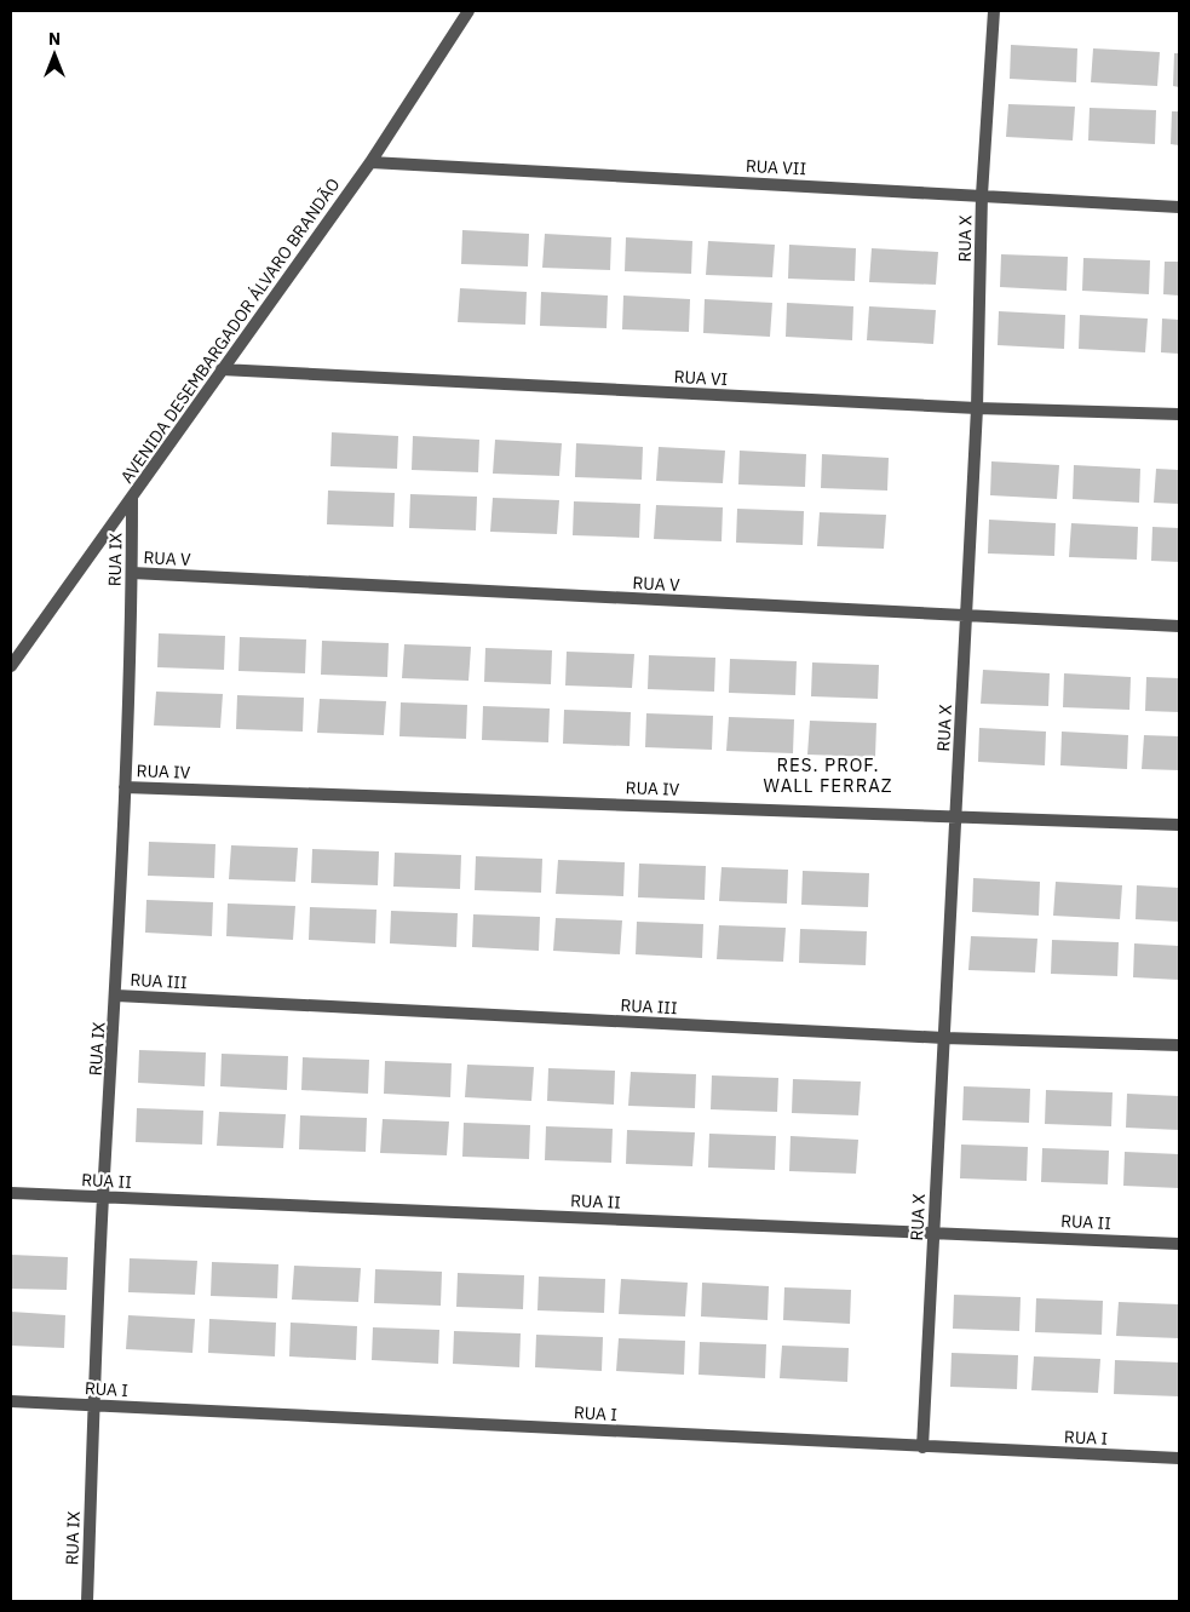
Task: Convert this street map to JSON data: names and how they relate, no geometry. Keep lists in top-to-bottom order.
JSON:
{
  "streets": {
    "street": [
      "RUA VII",
      "RUA X",
      "AVENIDA DESEMBARGADOR ÁLVARO BRANDÃO",
      "RUA VI",
      "RUA V",
      "RUA IX",
      "RUA IV",
      "RUA III",
      "RUA II",
      "RUA I"
    ]
  },
  "crossings": [
    ["RUA VII", "RUA X"],
    ["RUA VII", "AVENIDA DESEMBARGADOR ÁLVARO BRANDÃO"],
    ["RUA X", "RUA VI"],
    ["RUA X", "RUA V"],
    ["RUA X", "RUA IV"],
    ["RUA X", "RUA III"],
    ["RUA X", "RUA II"],
    ["RUA X", "RUA I"],
    ["AVENIDA DESEMBARGADOR ÁLVARO BRANDÃO", "RUA VI"],
    ["AVENIDA DESEMBARGADOR ÁLVARO BRANDÃO", "RUA IX"],
    ["RUA V", "RUA IX"],
    ["RUA IX", "RUA IV"],
    ["RUA IX", "RUA III"],
    ["RUA IX", "RUA II"],
    ["RUA IX", "RUA I"]
  ],
  "districts": ["RES. PROF. WALL FERRAZ"],
  "north": "top"
}
